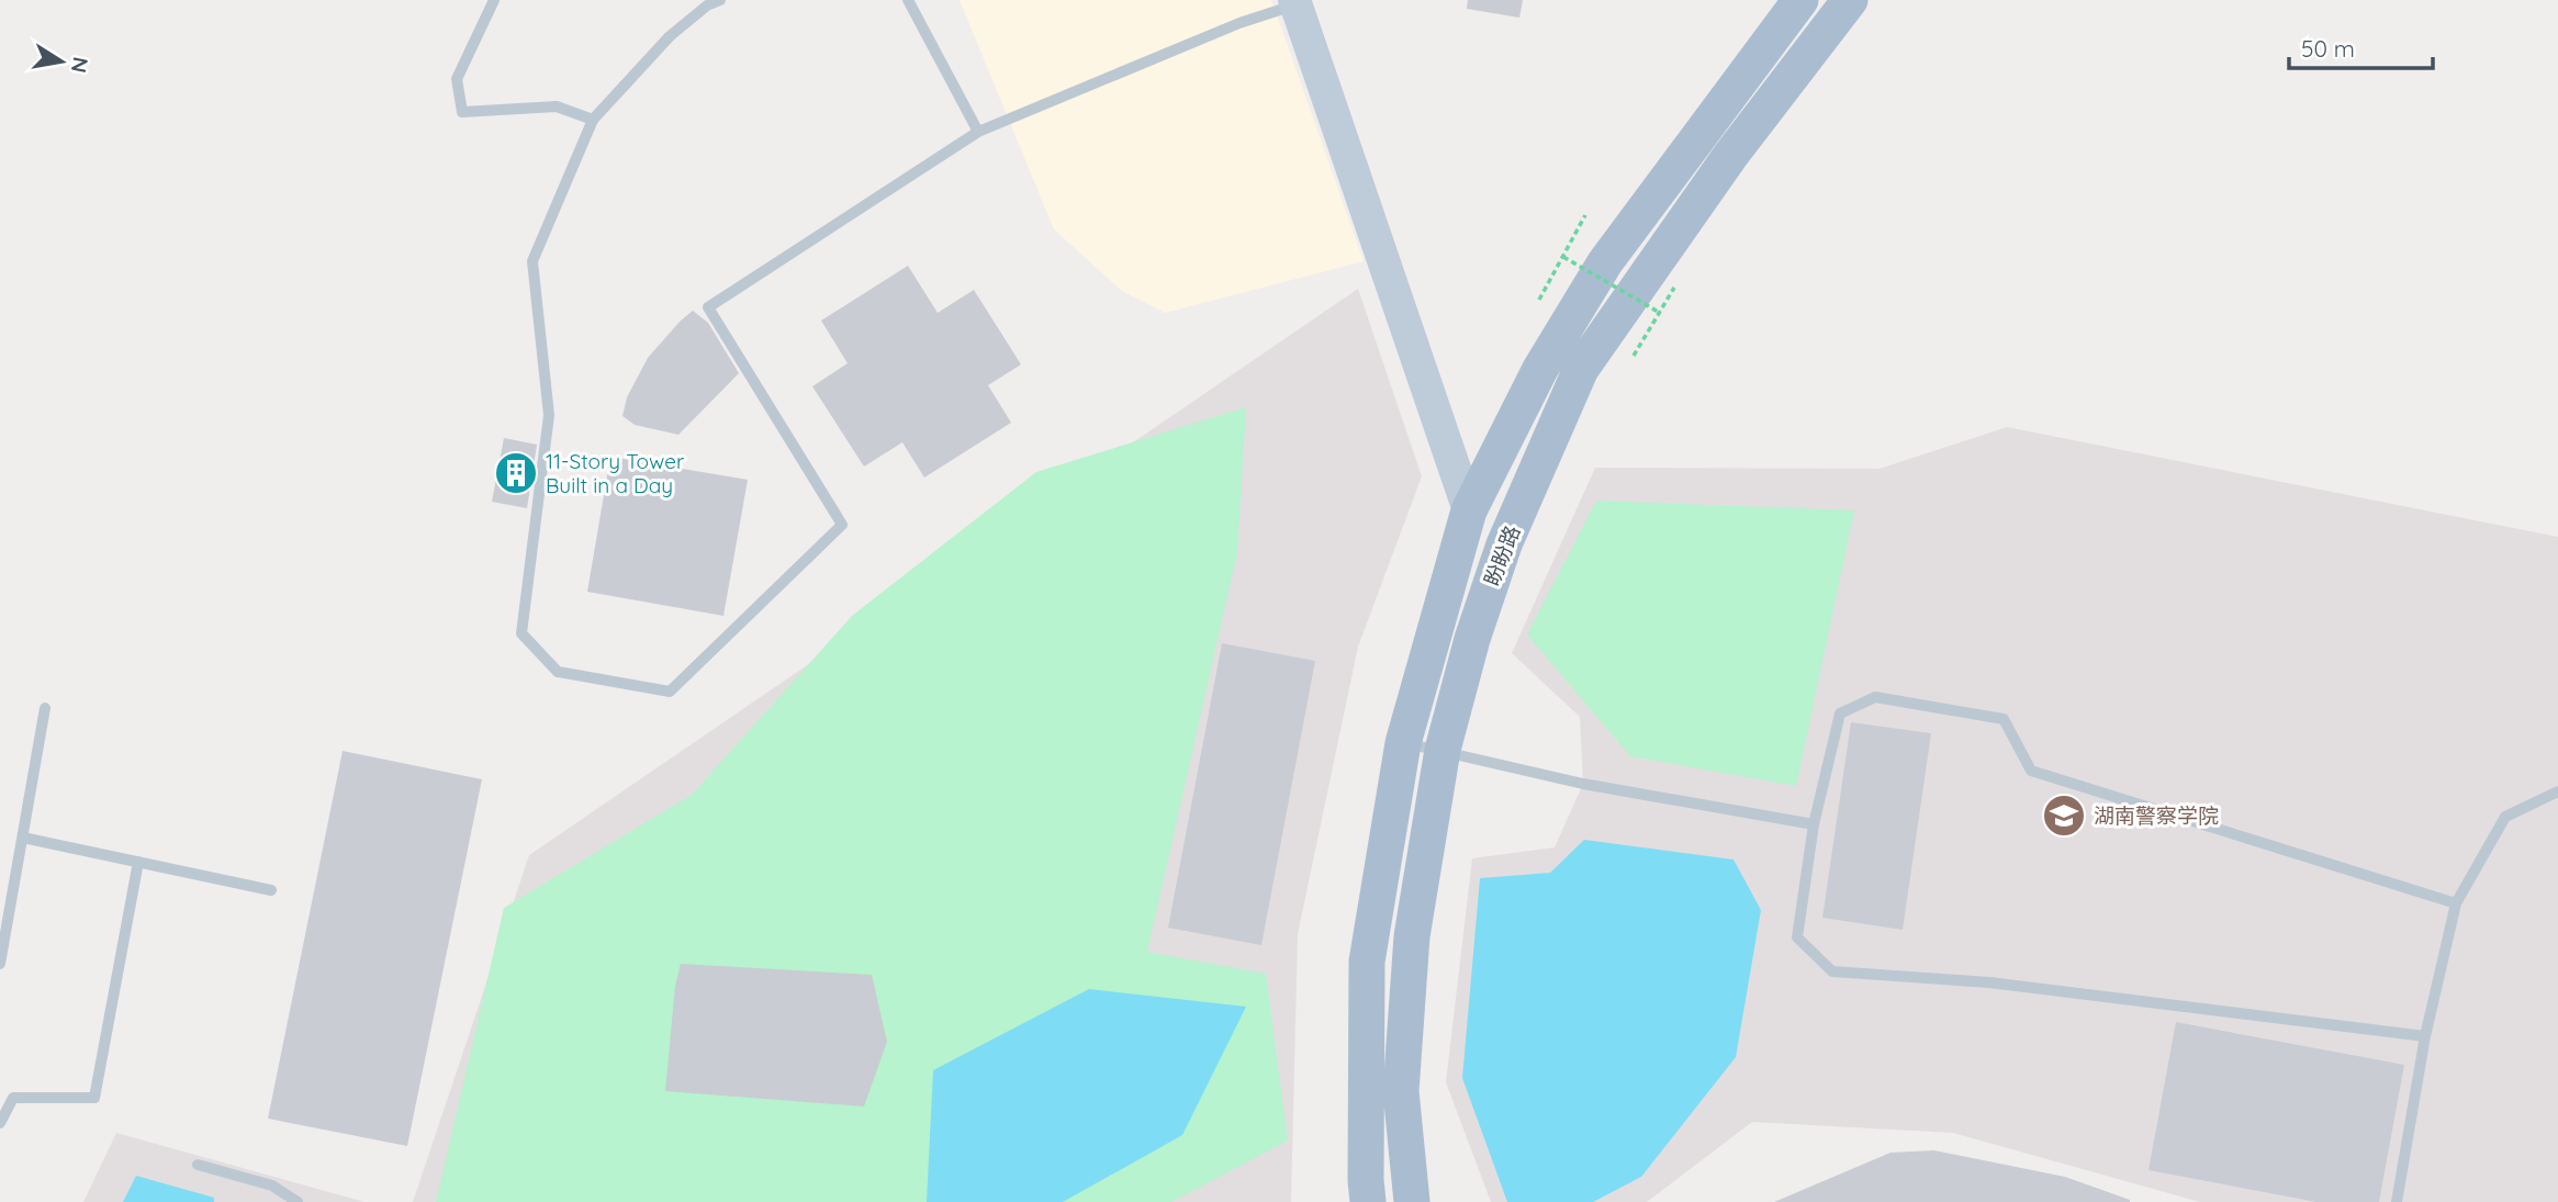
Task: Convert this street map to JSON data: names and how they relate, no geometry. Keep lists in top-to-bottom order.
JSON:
{
  "streets": {
    "main road": ["盼盼路"]
  },
  "places": {
    "building": ["11-Story Tower Built in a Day"],
    "school or university": ["湖南警察学院"]
  },
  "scale_bar": "50 m",
  "north": "right"
}
